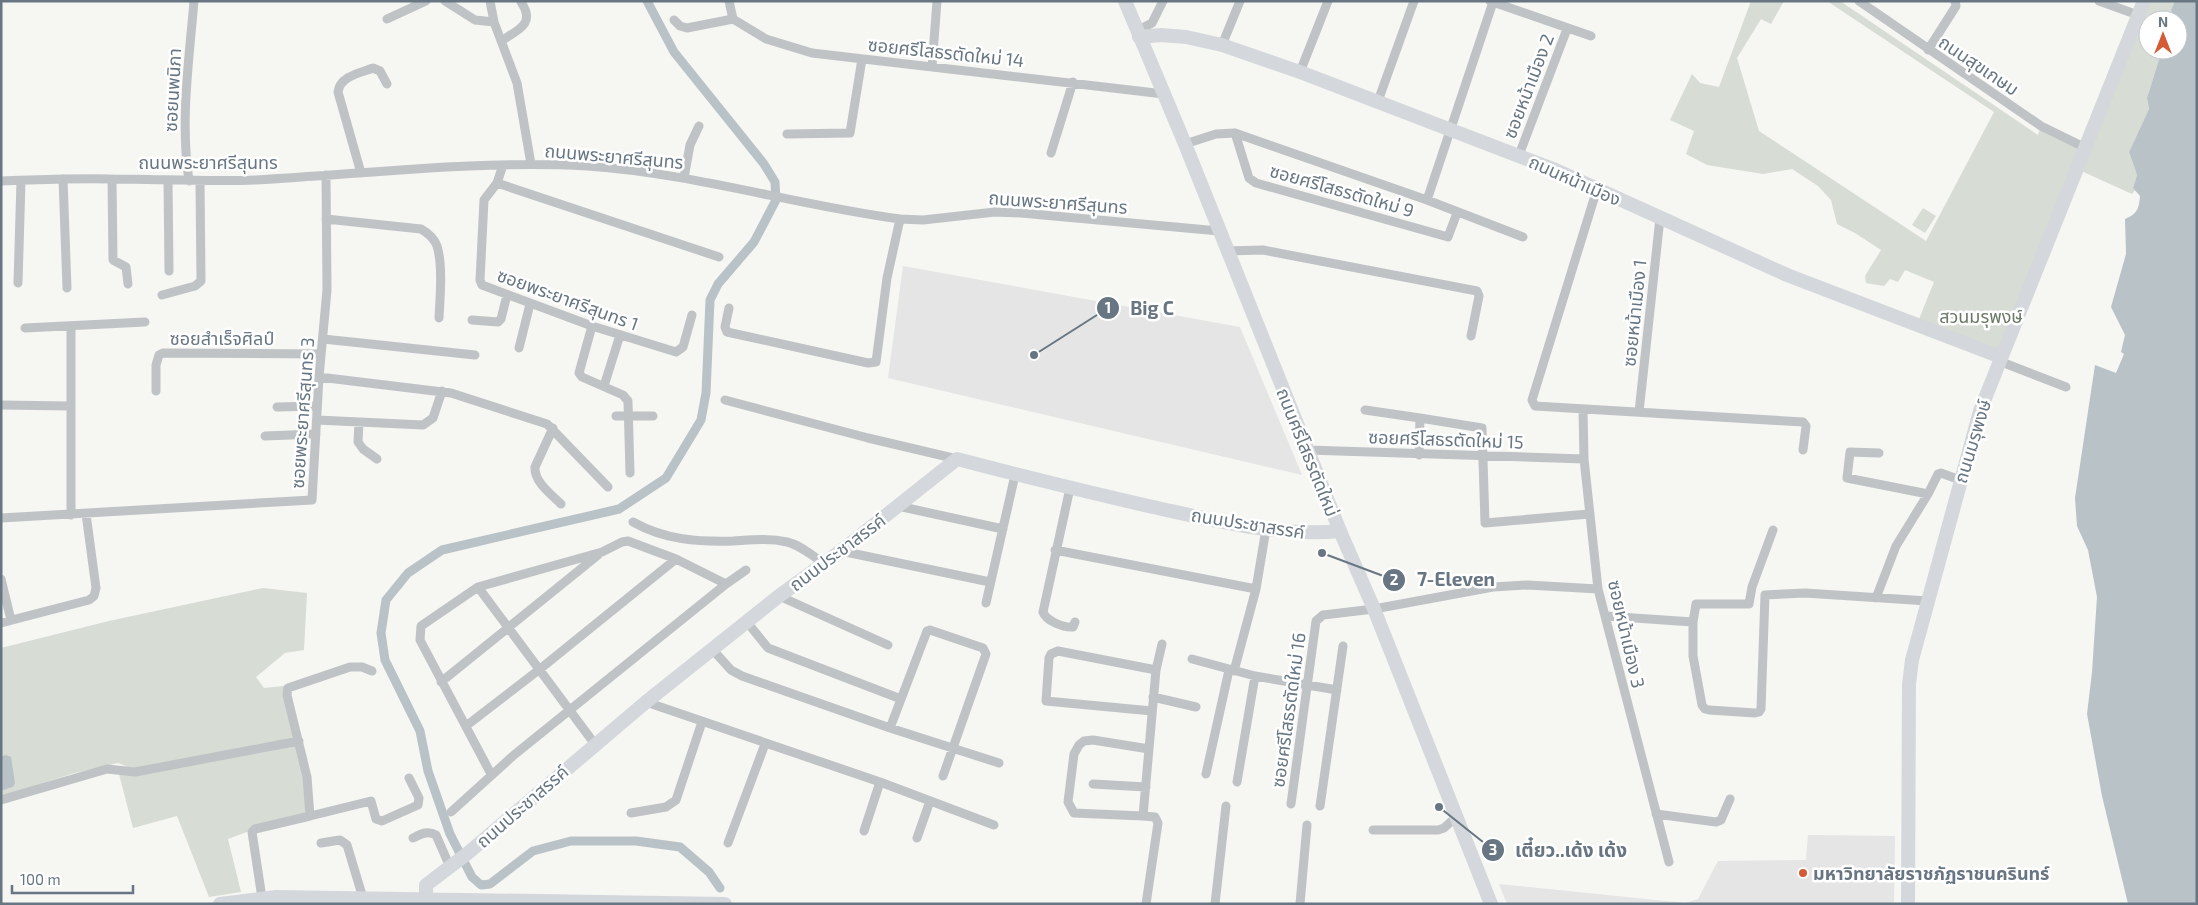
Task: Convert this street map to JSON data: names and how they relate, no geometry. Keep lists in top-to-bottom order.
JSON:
{
  "streets": {
    "street": [
      "ซอยศรีโสธรตัดใหม่ 14",
      "ถนนสุขเกษม",
      "ซอยหน้าเมือง 2",
      "ซอยนพนิภา",
      "ถนนพระยาศรีสุนทร",
      "ถนนหน้าเมือง",
      "ซอยศรีโสธรตัดใหม่ 9",
      "ซอยพระยาศรีสุนทร 1",
      "ซอยหน้าเมือง 1",
      "ซอยสำเร็จศิลป์",
      "ซอยพระยาศรีสุนทร 3",
      "ซอยศรีโสธรตัดใหม่ 15",
      "ถนนมรุพงษ์",
      "ถนนศรีโสธรตัดใหม่",
      "ถนนประชาสรรค์",
      "ซอยหน้าเมือง 3",
      "ซอยศรีโสธรตัดใหม่ 16"
    ]
  },
  "crossings": [
    ["ซอยศรีโสธรตัดใหม่ 14", "ถนนศรีโสธรตัดใหม่"],
    ["ถนนสุขเกษม", "ถนนมรุพงษ์"],
    ["ซอยหน้าเมือง 2", "ถนนหน้าเมือง"],
    ["ซอยนพนิภา", "ถนนพระยาศรีสุนทร"],
    ["ถนนพระยาศรีสุนทร", "ซอยพระยาศรีสุนทร 1"],
    ["ถนนพระยาศรีสุนทร", "ซอยพระยาศรีสุนทร 3"],
    ["ถนนพระยาศรีสุนทร", "ถนนศรีโสธรตัดใหม่"],
    ["ถนนหน้าเมือง", "ซอยหน้าเมือง 1"],
    ["ถนนหน้าเมือง", "ถนนมรุพงษ์"],
    ["ถนนหน้าเมือง", "ถนนศรีโสธรตัดใหม่"],
    ["ซอยศรีโสธรตัดใหม่ 9", "ถนนศรีโสธรตัดใหม่"],
    ["ซอยสำเร็จศิลป์", "ซอยพระยาศรีสุนทร 3"],
    ["ซอยศรีโสธรตัดใหม่ 15", "ถนนศรีโสธรตัดใหม่"],
    ["ซอยศรีโสธรตัดใหม่ 15", "ซอยหน้าเมือง 3"],
    ["ถนนศรีโสธรตัดใหม่", "ถนนประชาสรรค์"],
    ["ถนนศรีโสธรตัดใหม่", "ซอยศรีโสธรตัดใหม่ 16"]
  ],
  "parks": ["สวนมรุพงษ์"],
  "places": [
    "Big C",
    "7-Eleven",
    "เตี๋ยว..เด้ง เด้ง",
    "มหาวิทยาลัยราชภัฏราชนครินทร์"
  ],
  "scale_bar": "100 m",
  "north": "top"
}
